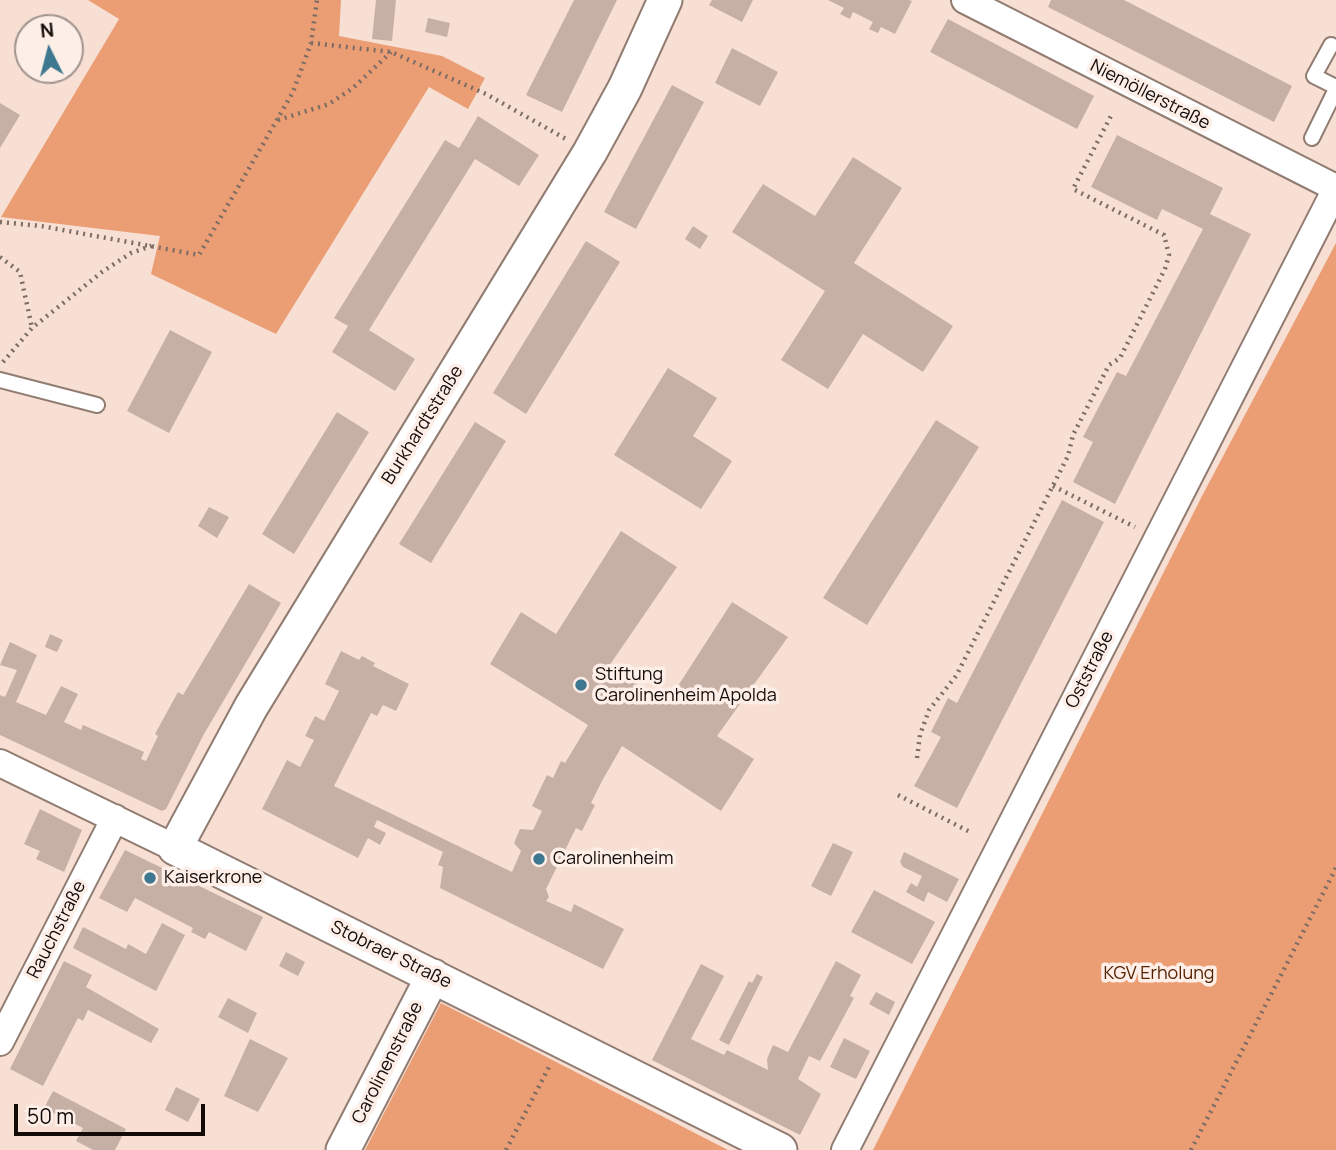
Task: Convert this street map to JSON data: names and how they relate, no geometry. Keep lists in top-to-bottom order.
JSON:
{
  "streets": {
    "street": [
      "Niemöllerstraße",
      "Burkhardtstraße",
      "Oststraße",
      "Rauchstraße",
      "Stobraer Straße",
      "Carolinenstraße"
    ]
  },
  "crossings": [
    ["Niemöllerstraße", "Oststraße"],
    ["Burkhardtstraße", "Stobraer Straße"],
    ["Rauchstraße", "Stobraer Straße"],
    ["Stobraer Straße", "Carolinenstraße"]
  ],
  "parks": ["KGV Erholung"],
  "places": ["Stiftung Carolinenheim Apolda", "Carolinenheim", "Kaiserkrone"],
  "scale_bar": "50 m",
  "north": "top"
}
